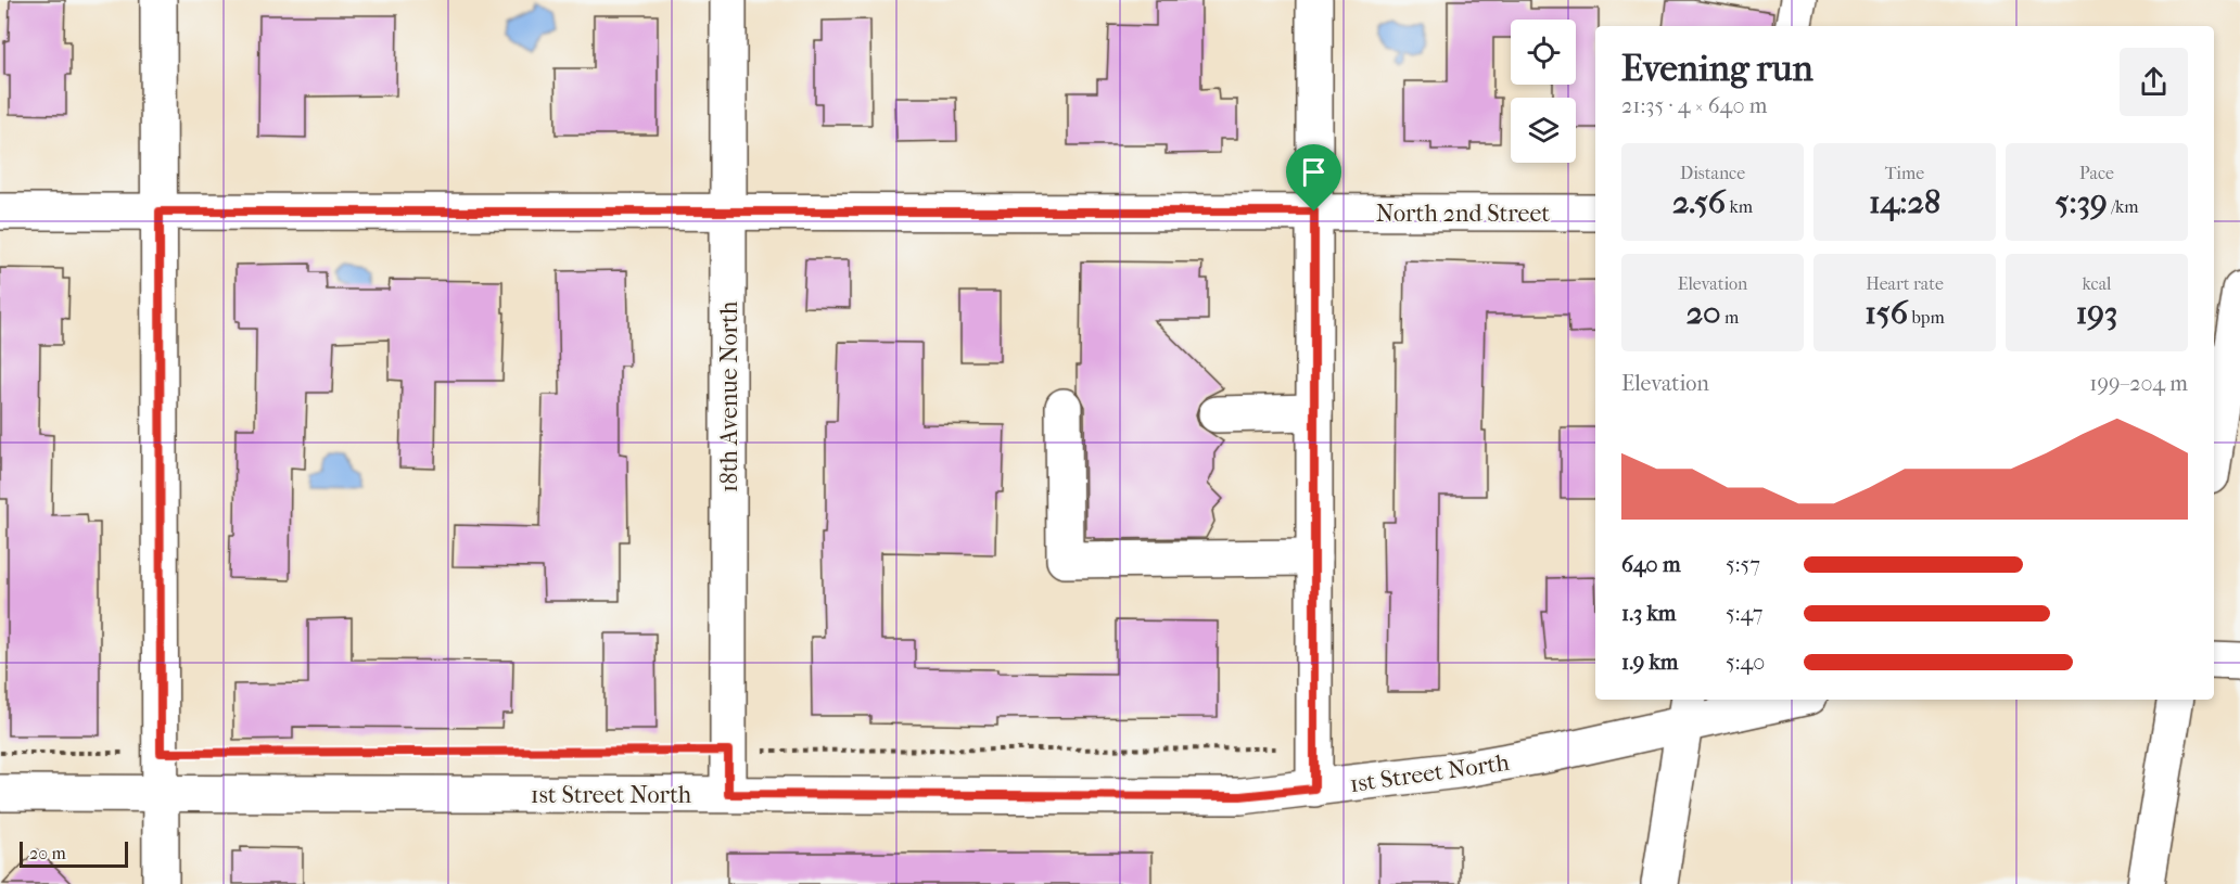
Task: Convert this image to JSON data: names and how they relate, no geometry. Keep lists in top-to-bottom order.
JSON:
{
  "streets": {
    "street": ["North 2nd Street", "18th Avenue North", "1st Street North"]
  },
  "crossings": [
    ["North 2nd Street", "18th Avenue North"],
    ["18th Avenue North", "1st Street North"]
  ],
  "scale_bar": "20 m",
  "page": {
    "heading": ["Evening run", "21:35 · 4 × 640 m"],
    "stats": [
      ["Distance", "2.56 km"],
      ["Time", "14:28"],
      ["Pace", "5:39 /km"],
      ["Elevation", "20 m"],
      ["Heart rate", "156 bpm"],
      ["kcal", "193"]
    ],
    "chart": ["Elevation", "199–204 m"],
    "list": [
      {
        "name": "640 m",
        "note": "5:57"
      },
      {
        "name": "1.3 km",
        "note": "5:47"
      },
      {
        "name": "1.9 km",
        "note": "5:40"
      }
    ],
    "scale": "20 m"
  }
}
